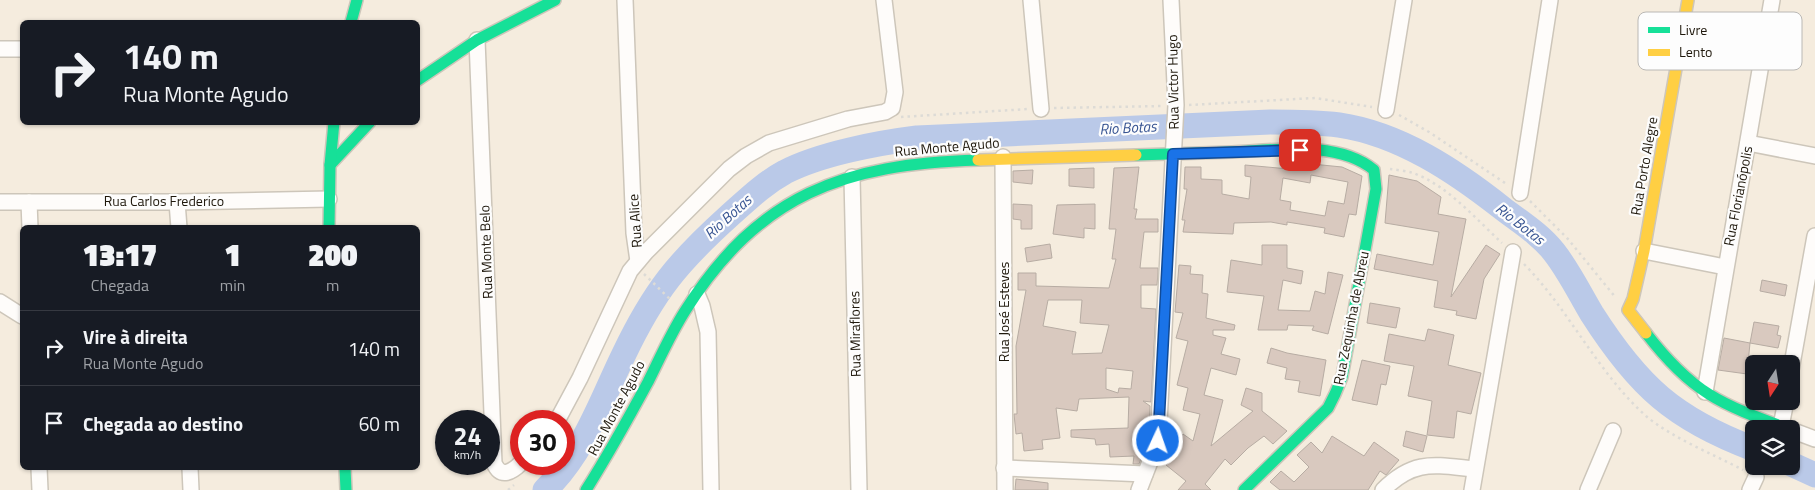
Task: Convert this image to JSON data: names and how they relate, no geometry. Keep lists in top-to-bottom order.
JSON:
{
  "streets": {
    "street": [
      "Rua Victor Hugo",
      "Rua Monte Agudo",
      "Rua Porto Alegre",
      "Rua Florianópolis",
      "Rua Carlos Frederico",
      "Rua Alice",
      "Rua Monte Belo",
      "Rua José Esteves",
      "Rua Zequinha de Abreu",
      "Rua Miraflores"
    ]
  },
  "crossings": [
    ["Rua Victor Hugo", "Rua Monte Agudo"],
    ["Rua Monte Agudo", "Rua José Esteves"],
    ["Rua Monte Agudo", "Rua Zequinha de Abreu"],
    ["Rua Monte Agudo", "Rua Miraflores"]
  ],
  "water": ["Rio Botas"],
  "legend": ["Livre", "Lento"],
  "north": "bottom",
  "page": {
    "turn": ["140 m", "Rua Monte Agudo"],
    "eta": [
      "13:17",
      "Chegada",
      "1",
      "min",
      "200",
      "m"
    ],
    "list": [
      {
        "name": "Vire à direita",
        "note": "Rua Monte Agudo",
        "value": "140 m"
      },
      {
        "name": "Chegada ao destino",
        "value": "60 m"
      }
    ],
    "speed": "24 km/h",
    "limit": "30"
  }
}
